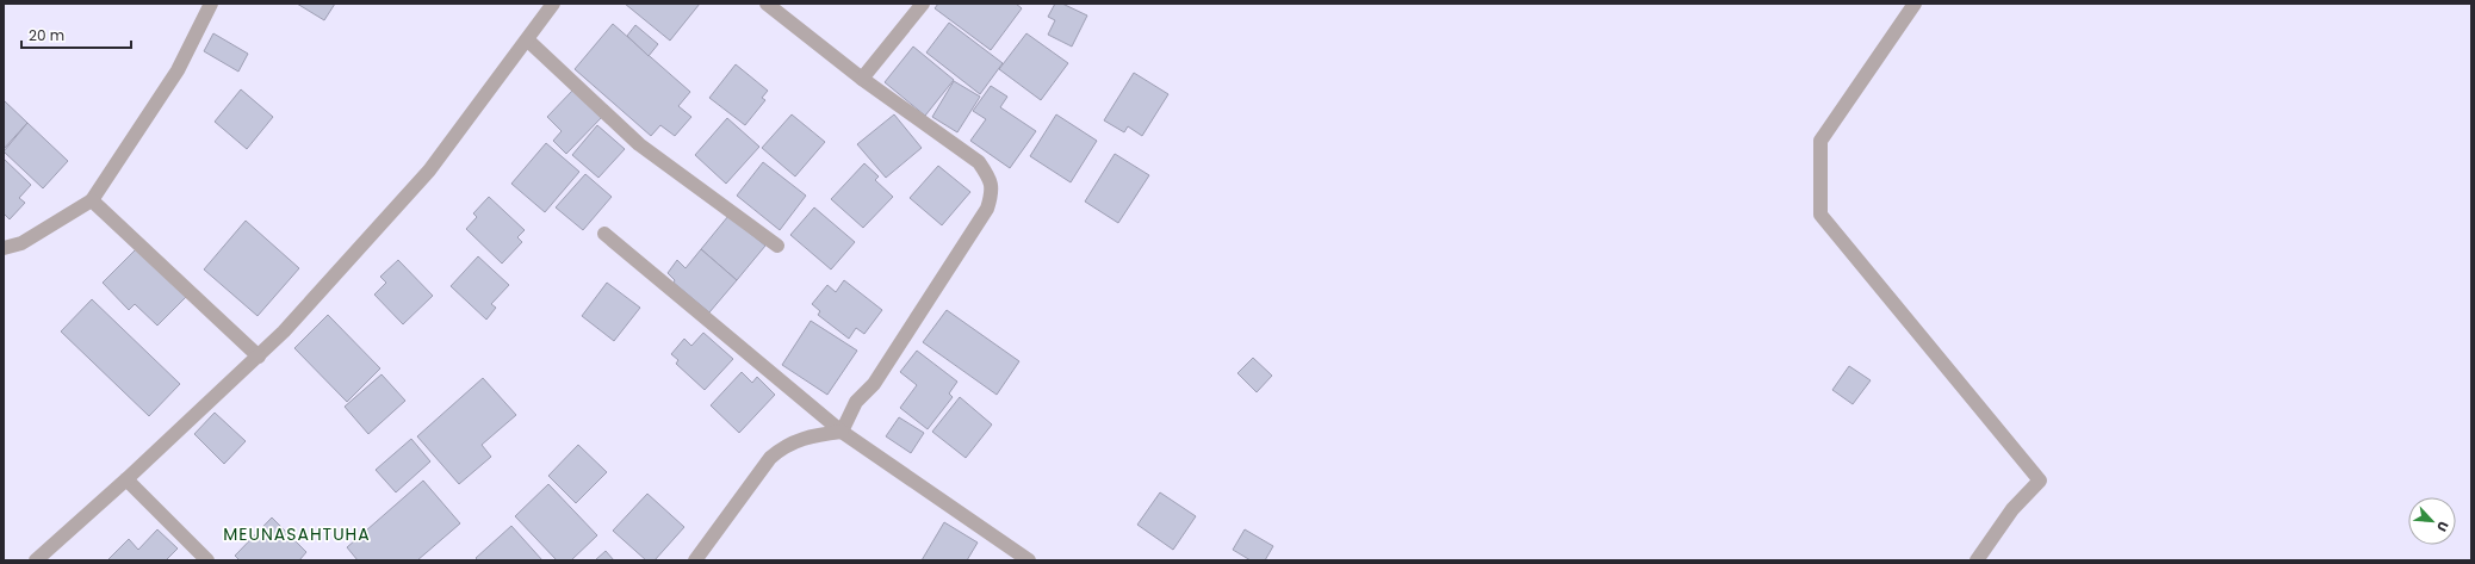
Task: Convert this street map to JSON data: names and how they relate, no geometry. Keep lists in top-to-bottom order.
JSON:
{
  "districts": ["MEUNASAHTUHA"],
  "scale_bar": "20 m",
  "north": "bottom right"
}
